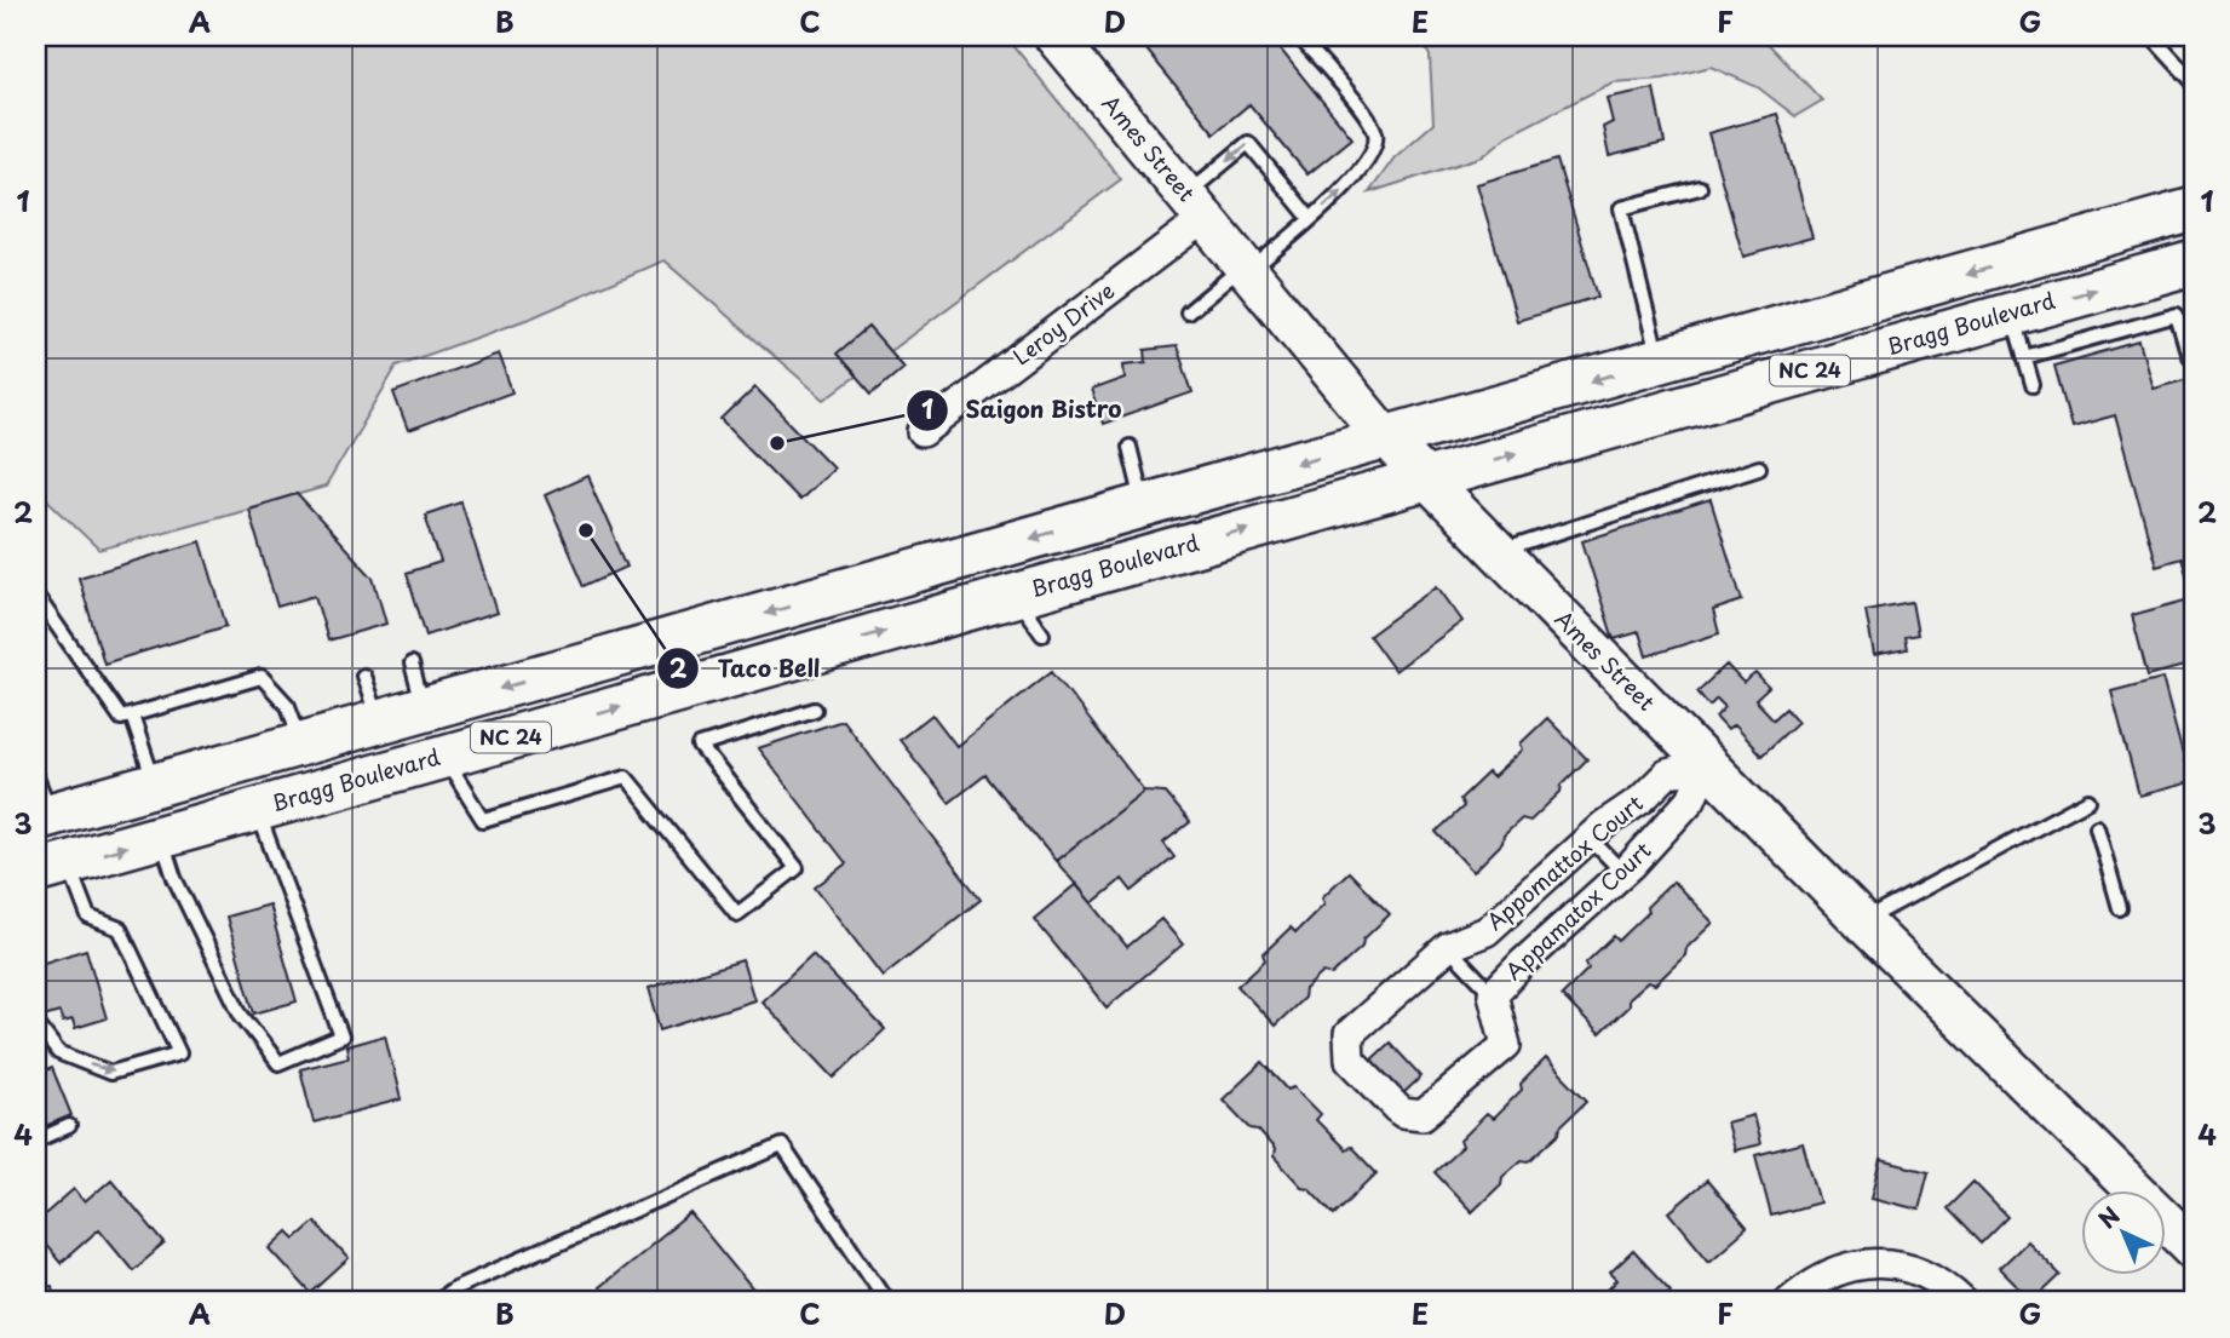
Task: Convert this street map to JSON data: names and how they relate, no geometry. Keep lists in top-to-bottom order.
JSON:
{
  "streets": {
    "main road": ["Bragg Boulevard", "NC 24"],
    "street": [
      "Ames Street",
      "Leroy Drive",
      "Appomattox Court",
      "Appamatox Court"
    ]
  },
  "crossings": [
    ["Ames Street", "Leroy Drive"],
    ["Ames Street", "Bragg Boulevard"],
    ["Ames Street", "NC 24"],
    ["Ames Street", "Appomattox Court"],
    ["Ames Street", "Appamatox Court"],
    ["Appomattox Court", "Appamatox Court"]
  ],
  "places": ["Saigon Bistro", "Taco Bell"],
  "north": "top left",
  "grid": {
    "columns": [
      "A",
      "B",
      "C",
      "D",
      "E",
      "F",
      "G"
    ],
    "rows": [
      "1",
      "2",
      "3",
      "4"
    ]
  }
}
